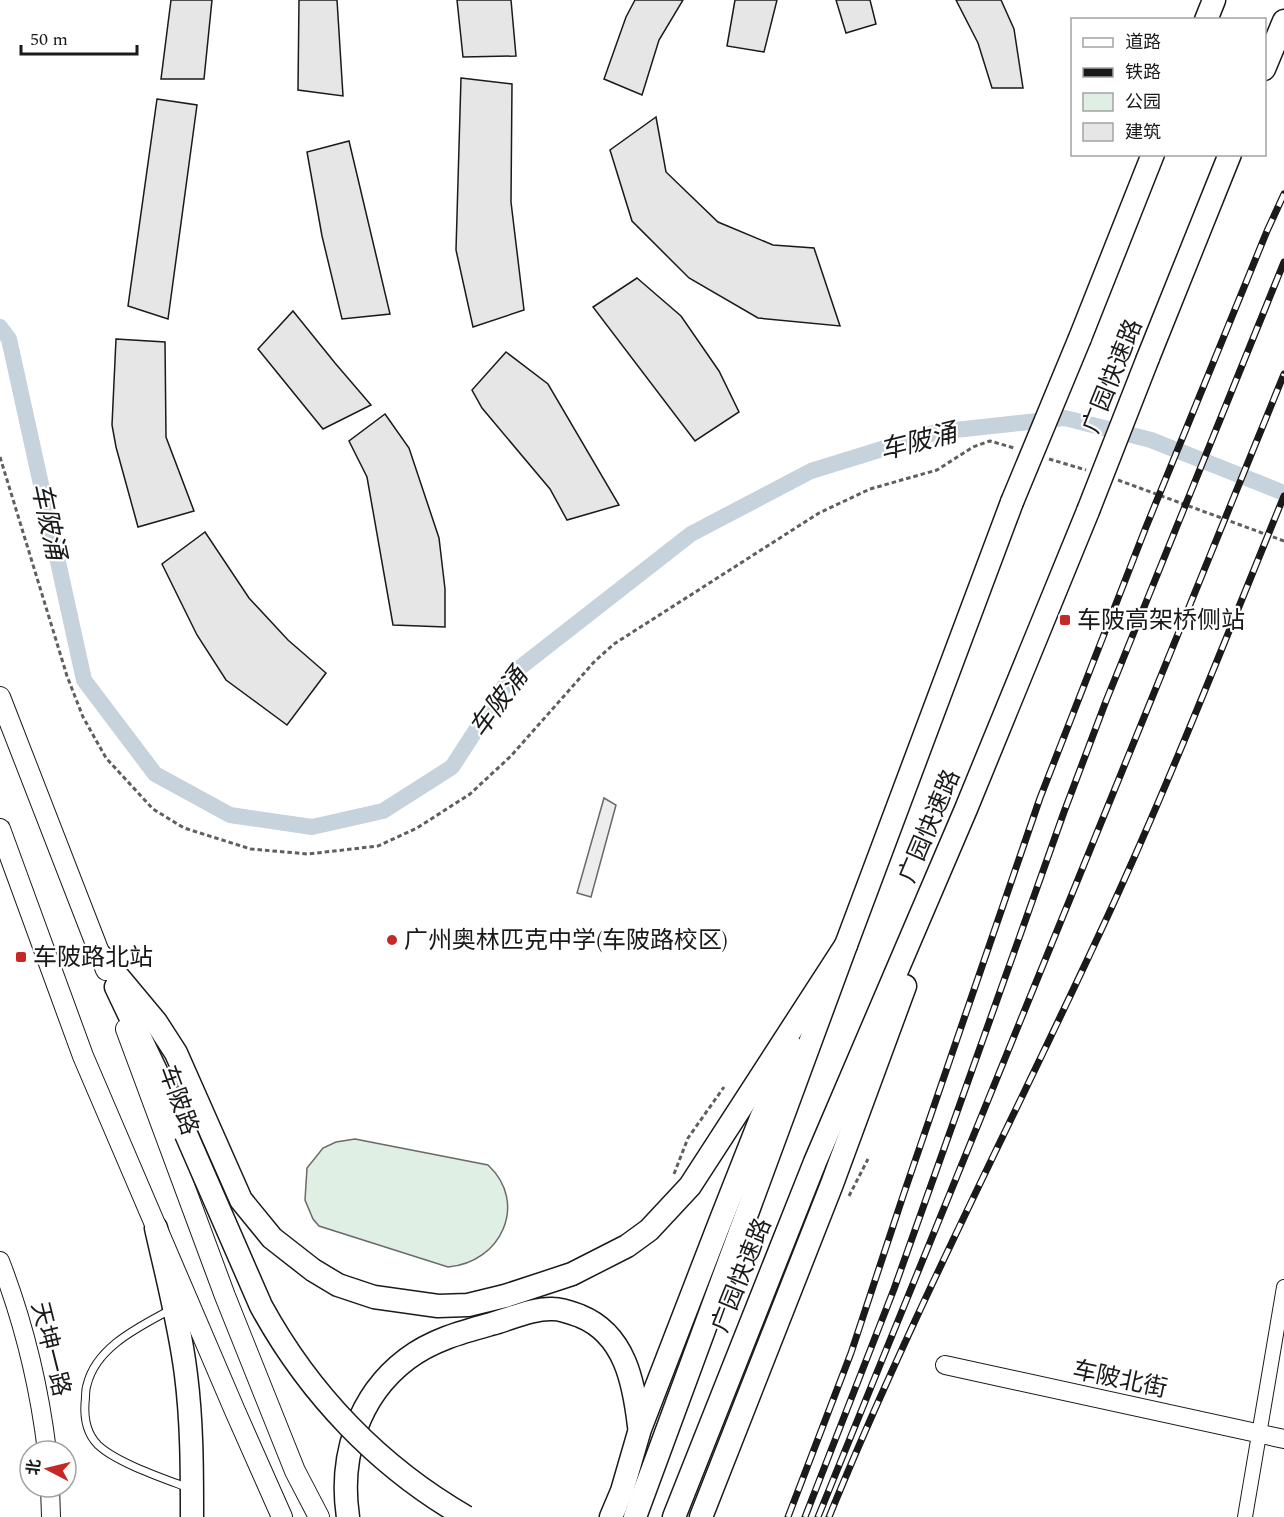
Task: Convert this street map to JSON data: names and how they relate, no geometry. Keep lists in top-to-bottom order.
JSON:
{
  "streets": {
    "highway": ["广园快速路"],
    "main road": ["车陂路"],
    "street": ["天坤一路", "车陂北街"]
  },
  "water": ["车陂涌"],
  "places": {
    "transit": ["车陂高架桥侧站", "车陂路北站"],
    "other": ["广州奥林匹克中学(车陂路校区)"]
  },
  "legend": [
    "道路",
    "铁路",
    "公园",
    "建筑"
  ],
  "scale_bar": "50 m",
  "north": "left"
}
